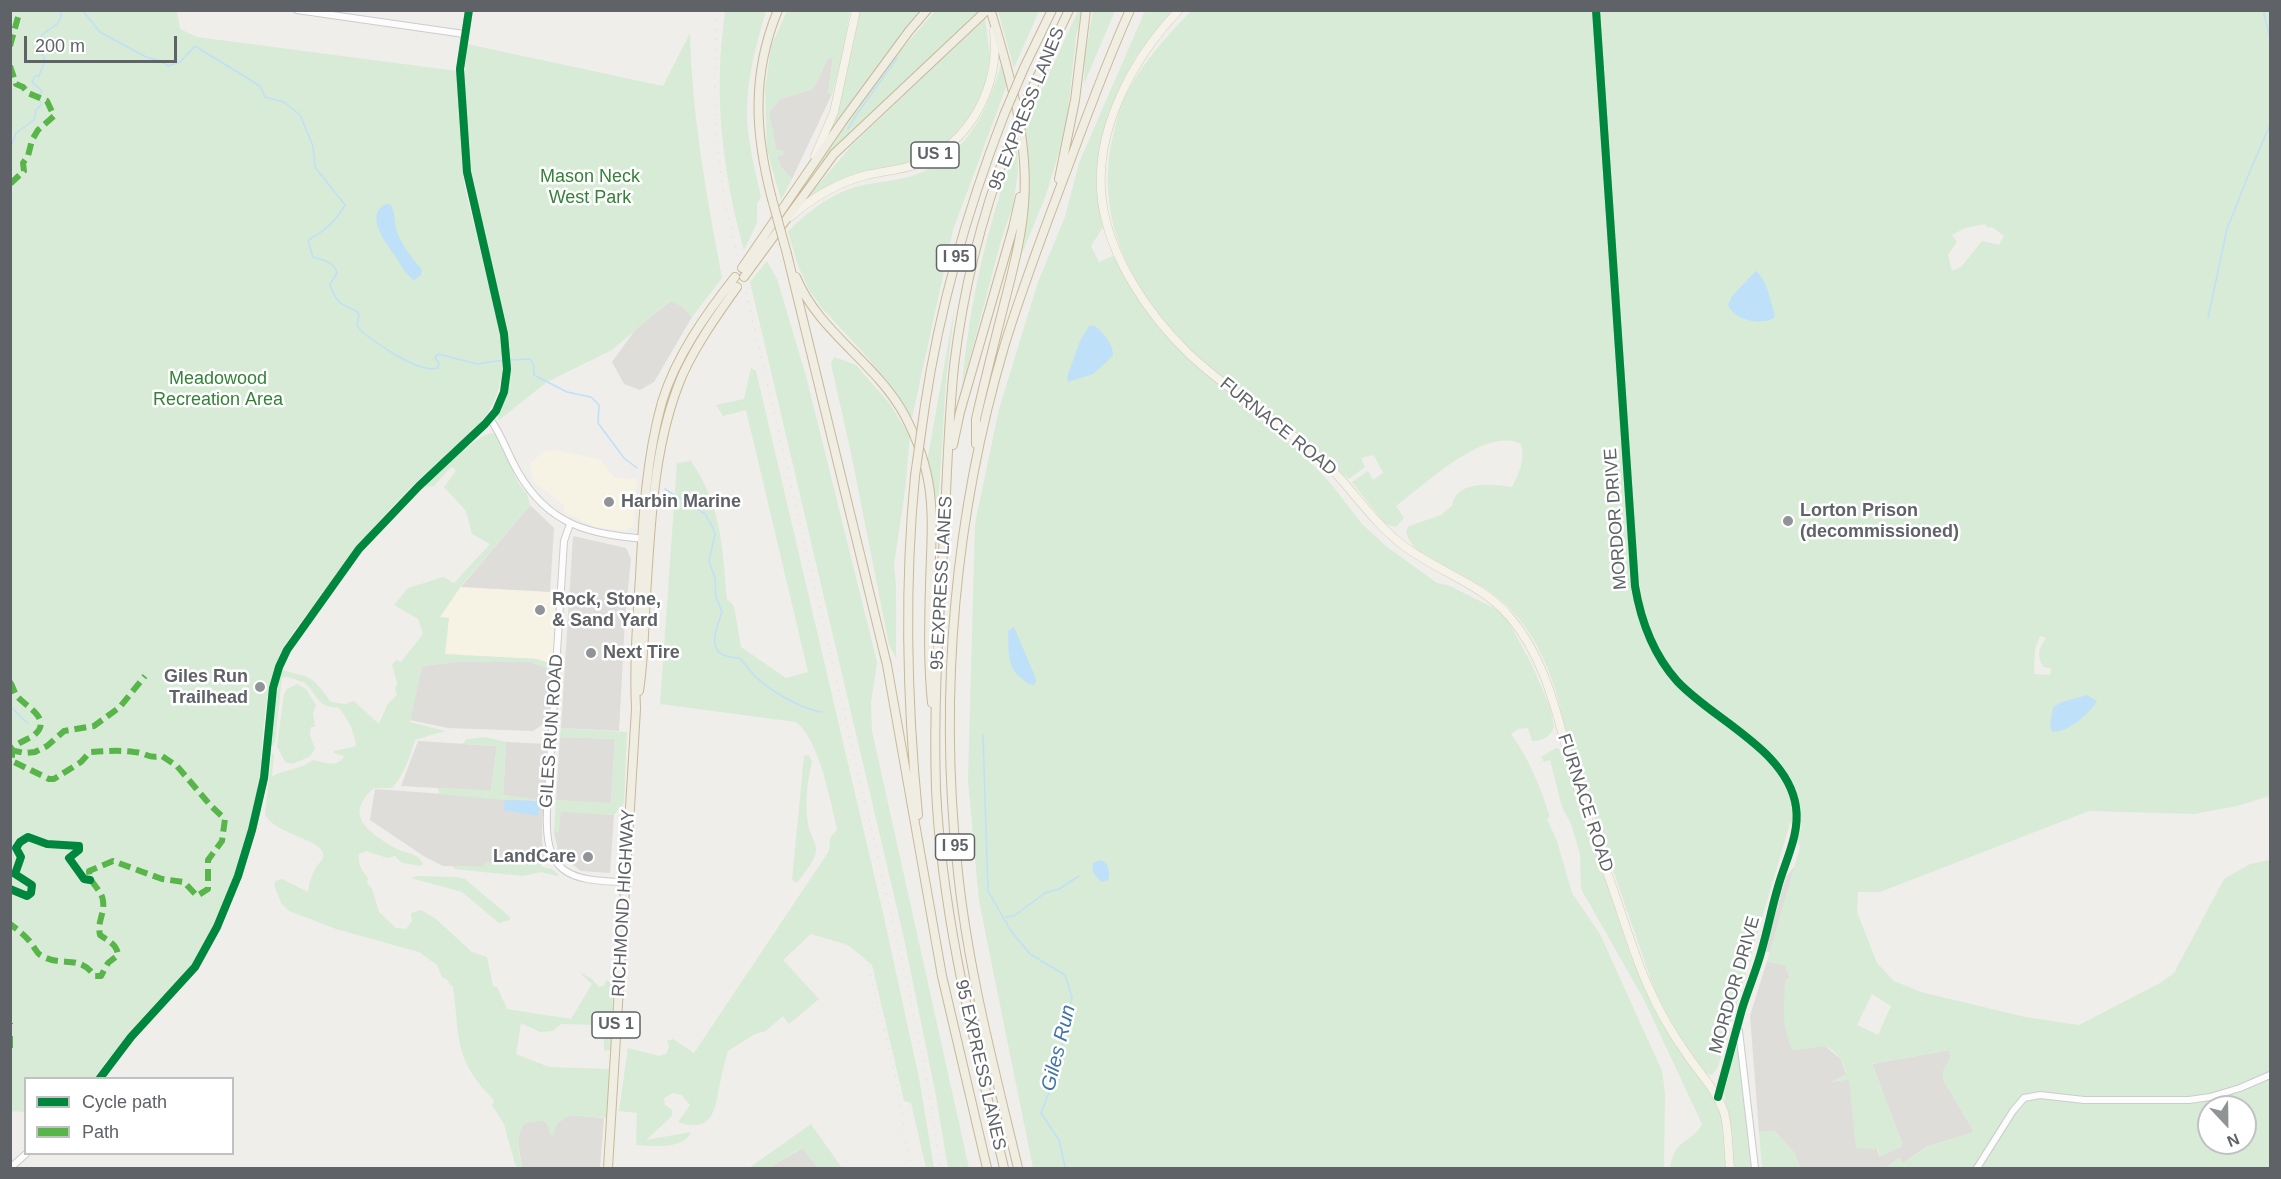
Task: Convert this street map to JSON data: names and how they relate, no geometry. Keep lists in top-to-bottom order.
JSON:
{
  "streets": {
    "highway": [
      "95 EXPRESS LANES",
      "US 1",
      "I 95",
      "RICHMOND HIGHWAY"
    ],
    "main road": ["FURNACE ROAD"],
    "street": ["MORDOR DRIVE", "GILES RUN ROAD"]
  },
  "crossings": [
    ["FURNACE ROAD", "MORDOR DRIVE"],
    ["GILES RUN ROAD", "RICHMOND HIGHWAY"]
  ],
  "water": ["Giles Run"],
  "parks": ["Mason Neck West Park", "Meadowood Recreation Area"],
  "places": [
    "Harbin Marine",
    "Lorton Prison (decommissioned)",
    "Rock, Stone, & Sand Yard",
    "Next Tire",
    "Giles Run Trailhead",
    "LandCare"
  ],
  "legend": ["Cycle path", "Path"],
  "scale_bar": "200 m",
  "north": "bottom"
}
